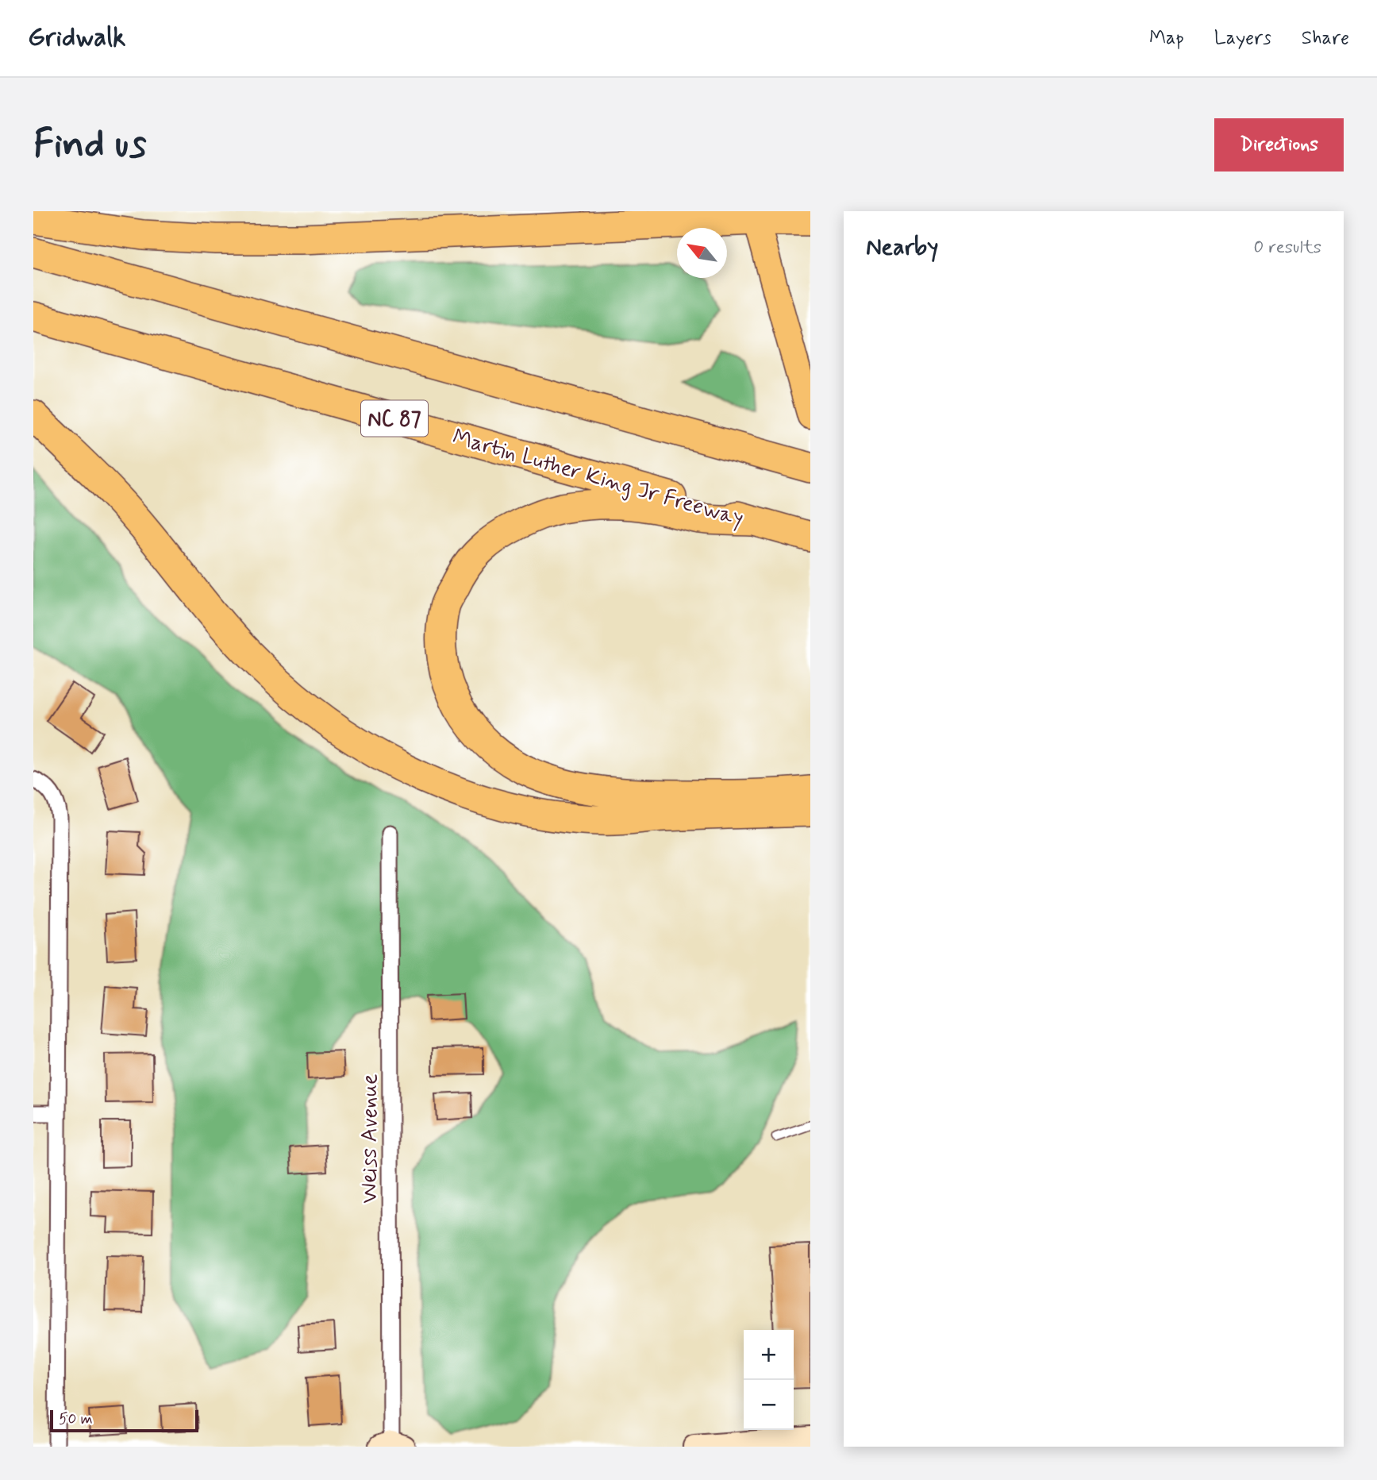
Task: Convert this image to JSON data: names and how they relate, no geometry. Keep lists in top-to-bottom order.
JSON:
{
  "streets": {
    "highway": ["NC 87", "Martin Luther King Jr Freeway"],
    "street": ["Weiss Avenue"]
  },
  "scale_bar": "50 m",
  "north": "top left",
  "page": {
    "header": "Gridwalk",
    "nav": ["Map", "Layers", "Share"],
    "buttons": "Directions",
    "title": "Find us",
    "heading": ["Nearby", "0 results"],
    "map_buttons": ["+", "−"],
    "scale": "50 m"
  }
}
